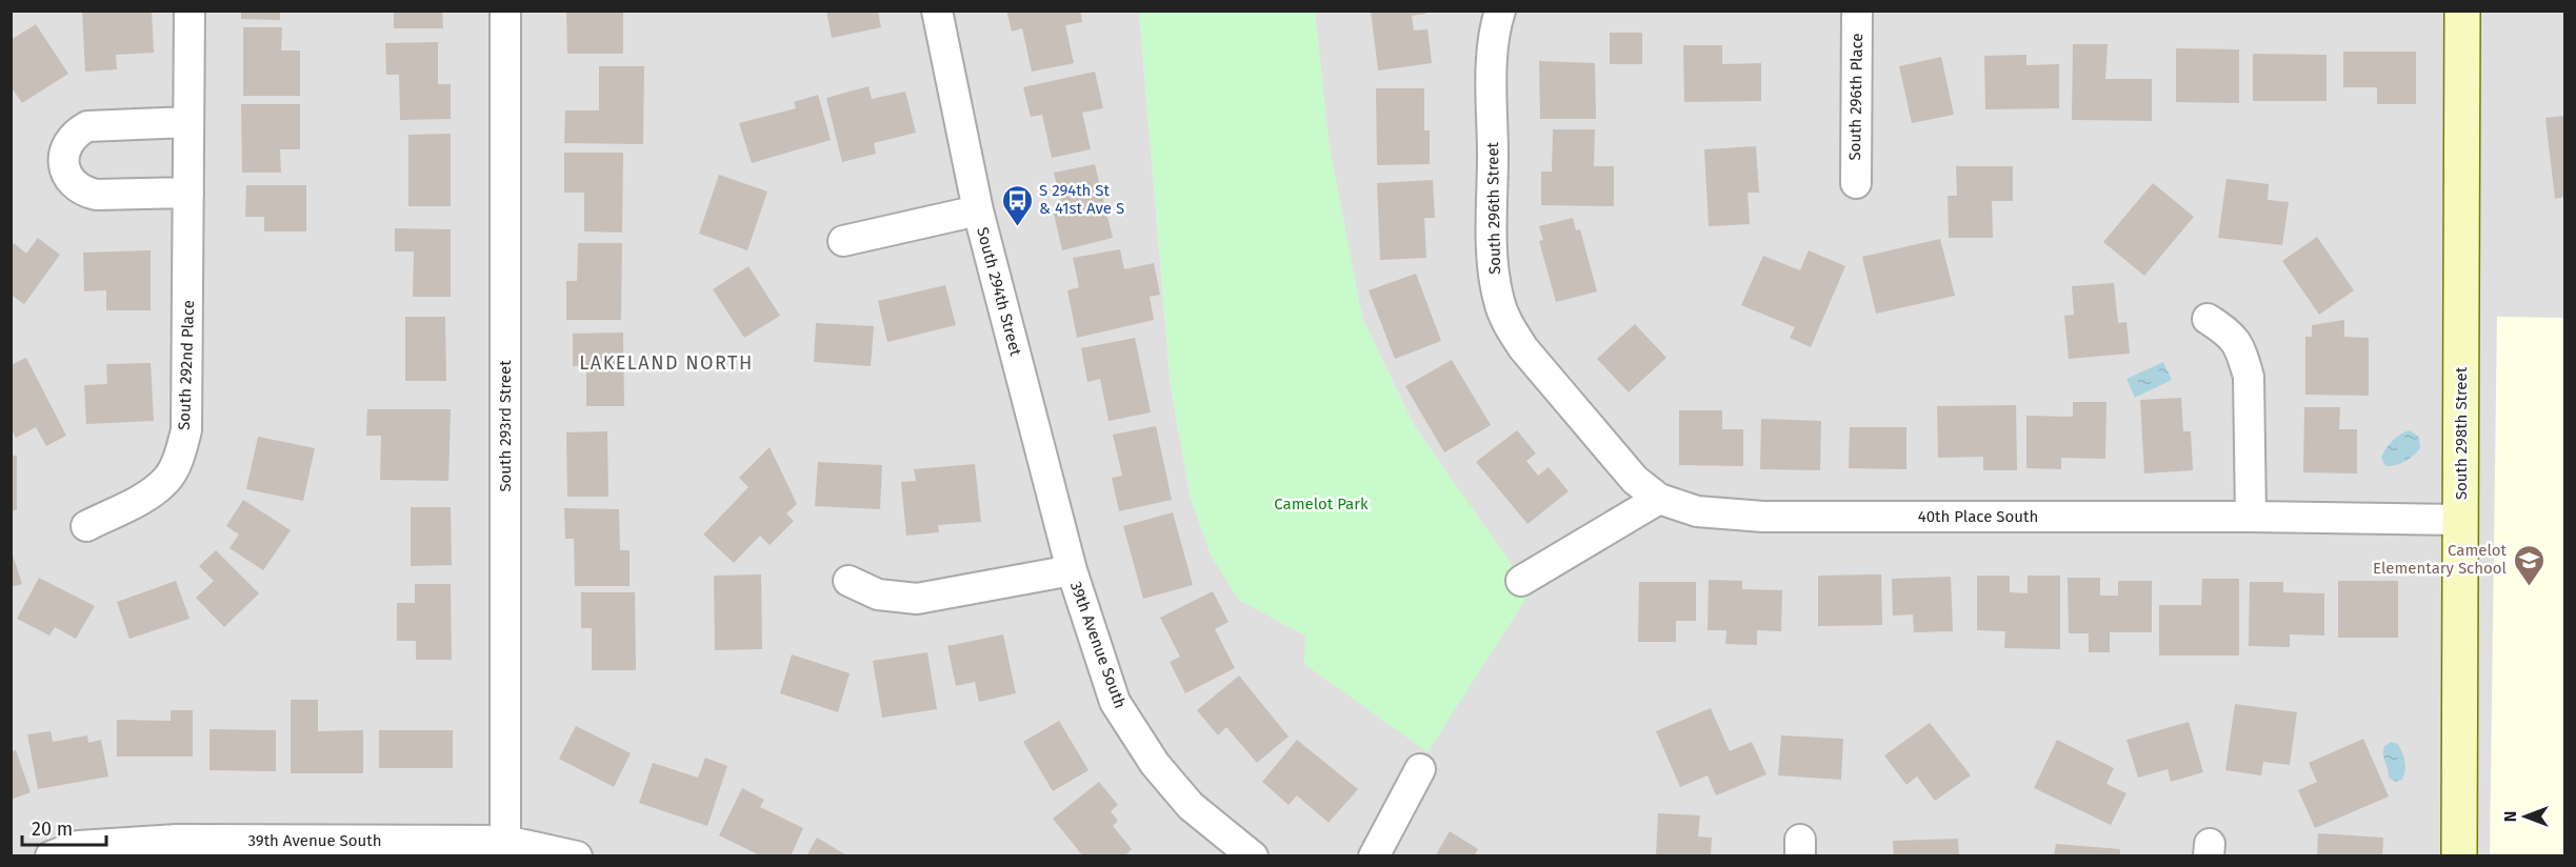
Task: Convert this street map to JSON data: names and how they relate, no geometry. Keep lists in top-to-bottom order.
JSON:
{
  "streets": {
    "street": [
      "South 296th Place",
      "South 296th Street",
      "South 294th Street",
      "South 292nd Place",
      "South 293rd Street",
      "South 298th Street",
      "40th Place South",
      "39th Avenue South"
    ]
  },
  "crossings": [
    ["South 296th Street", "40th Place South"],
    ["South 294th Street", "39th Avenue South"],
    ["South 293rd Street", "39th Avenue South"],
    ["South 298th Street", "40th Place South"]
  ],
  "districts": ["LAKELAND NORTH"],
  "parks": ["Camelot Park"],
  "places": {
    "bus stop": ["S 294th St & 41st Ave S"],
    "school or university": ["Camelot Elementary School"]
  },
  "scale_bar": "20 m",
  "north": "left"
}
